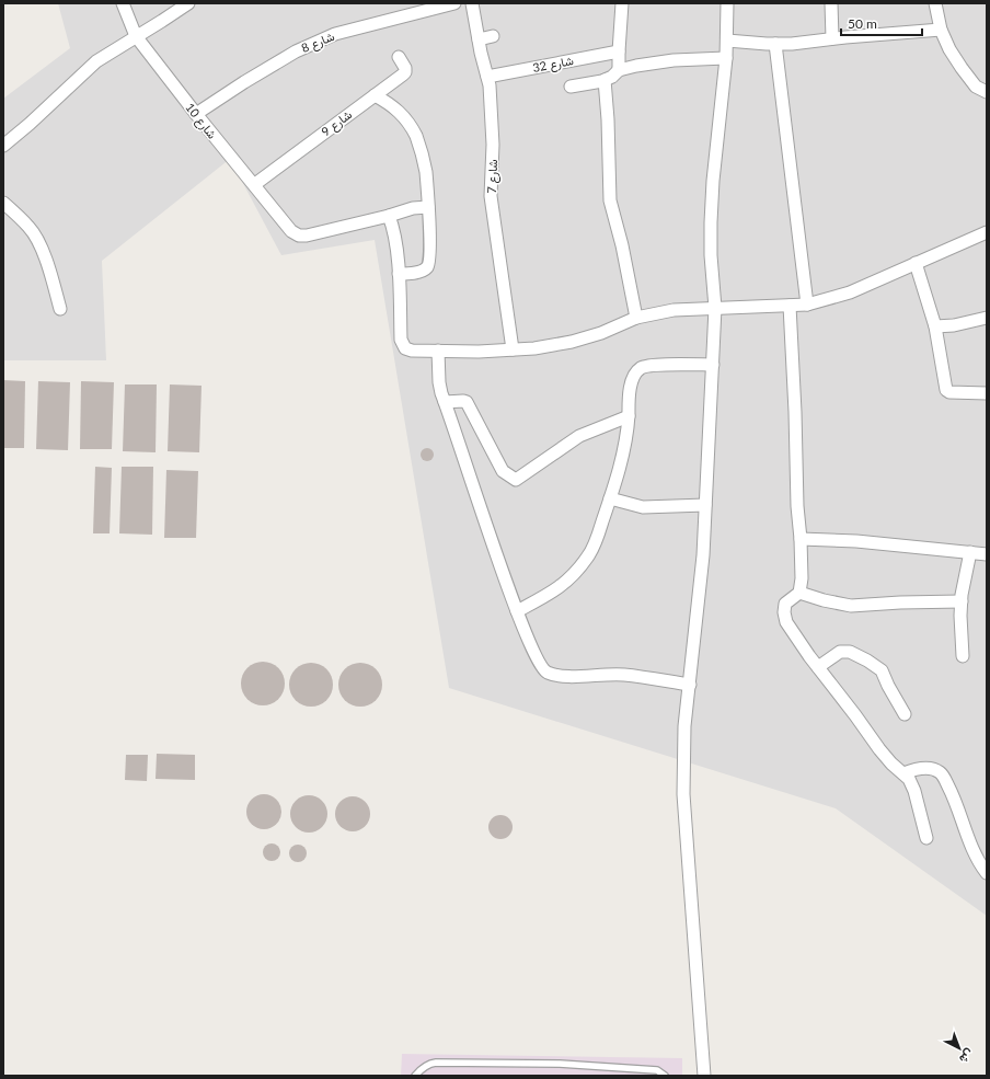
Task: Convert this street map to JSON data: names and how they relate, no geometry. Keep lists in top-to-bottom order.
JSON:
{
  "streets": {
    "street": [
      "شارع 8",
      "شارع 32",
      "شارع 10",
      "شارع 9",
      "شارع 7"
    ]
  },
  "crossings": [
    ["شارع 8", "شارع 10"],
    ["شارع 32", "شارع 7"],
    ["شارع 10", "شارع 9"]
  ],
  "scale_bar": "50 m",
  "north": "bottom right"
}
